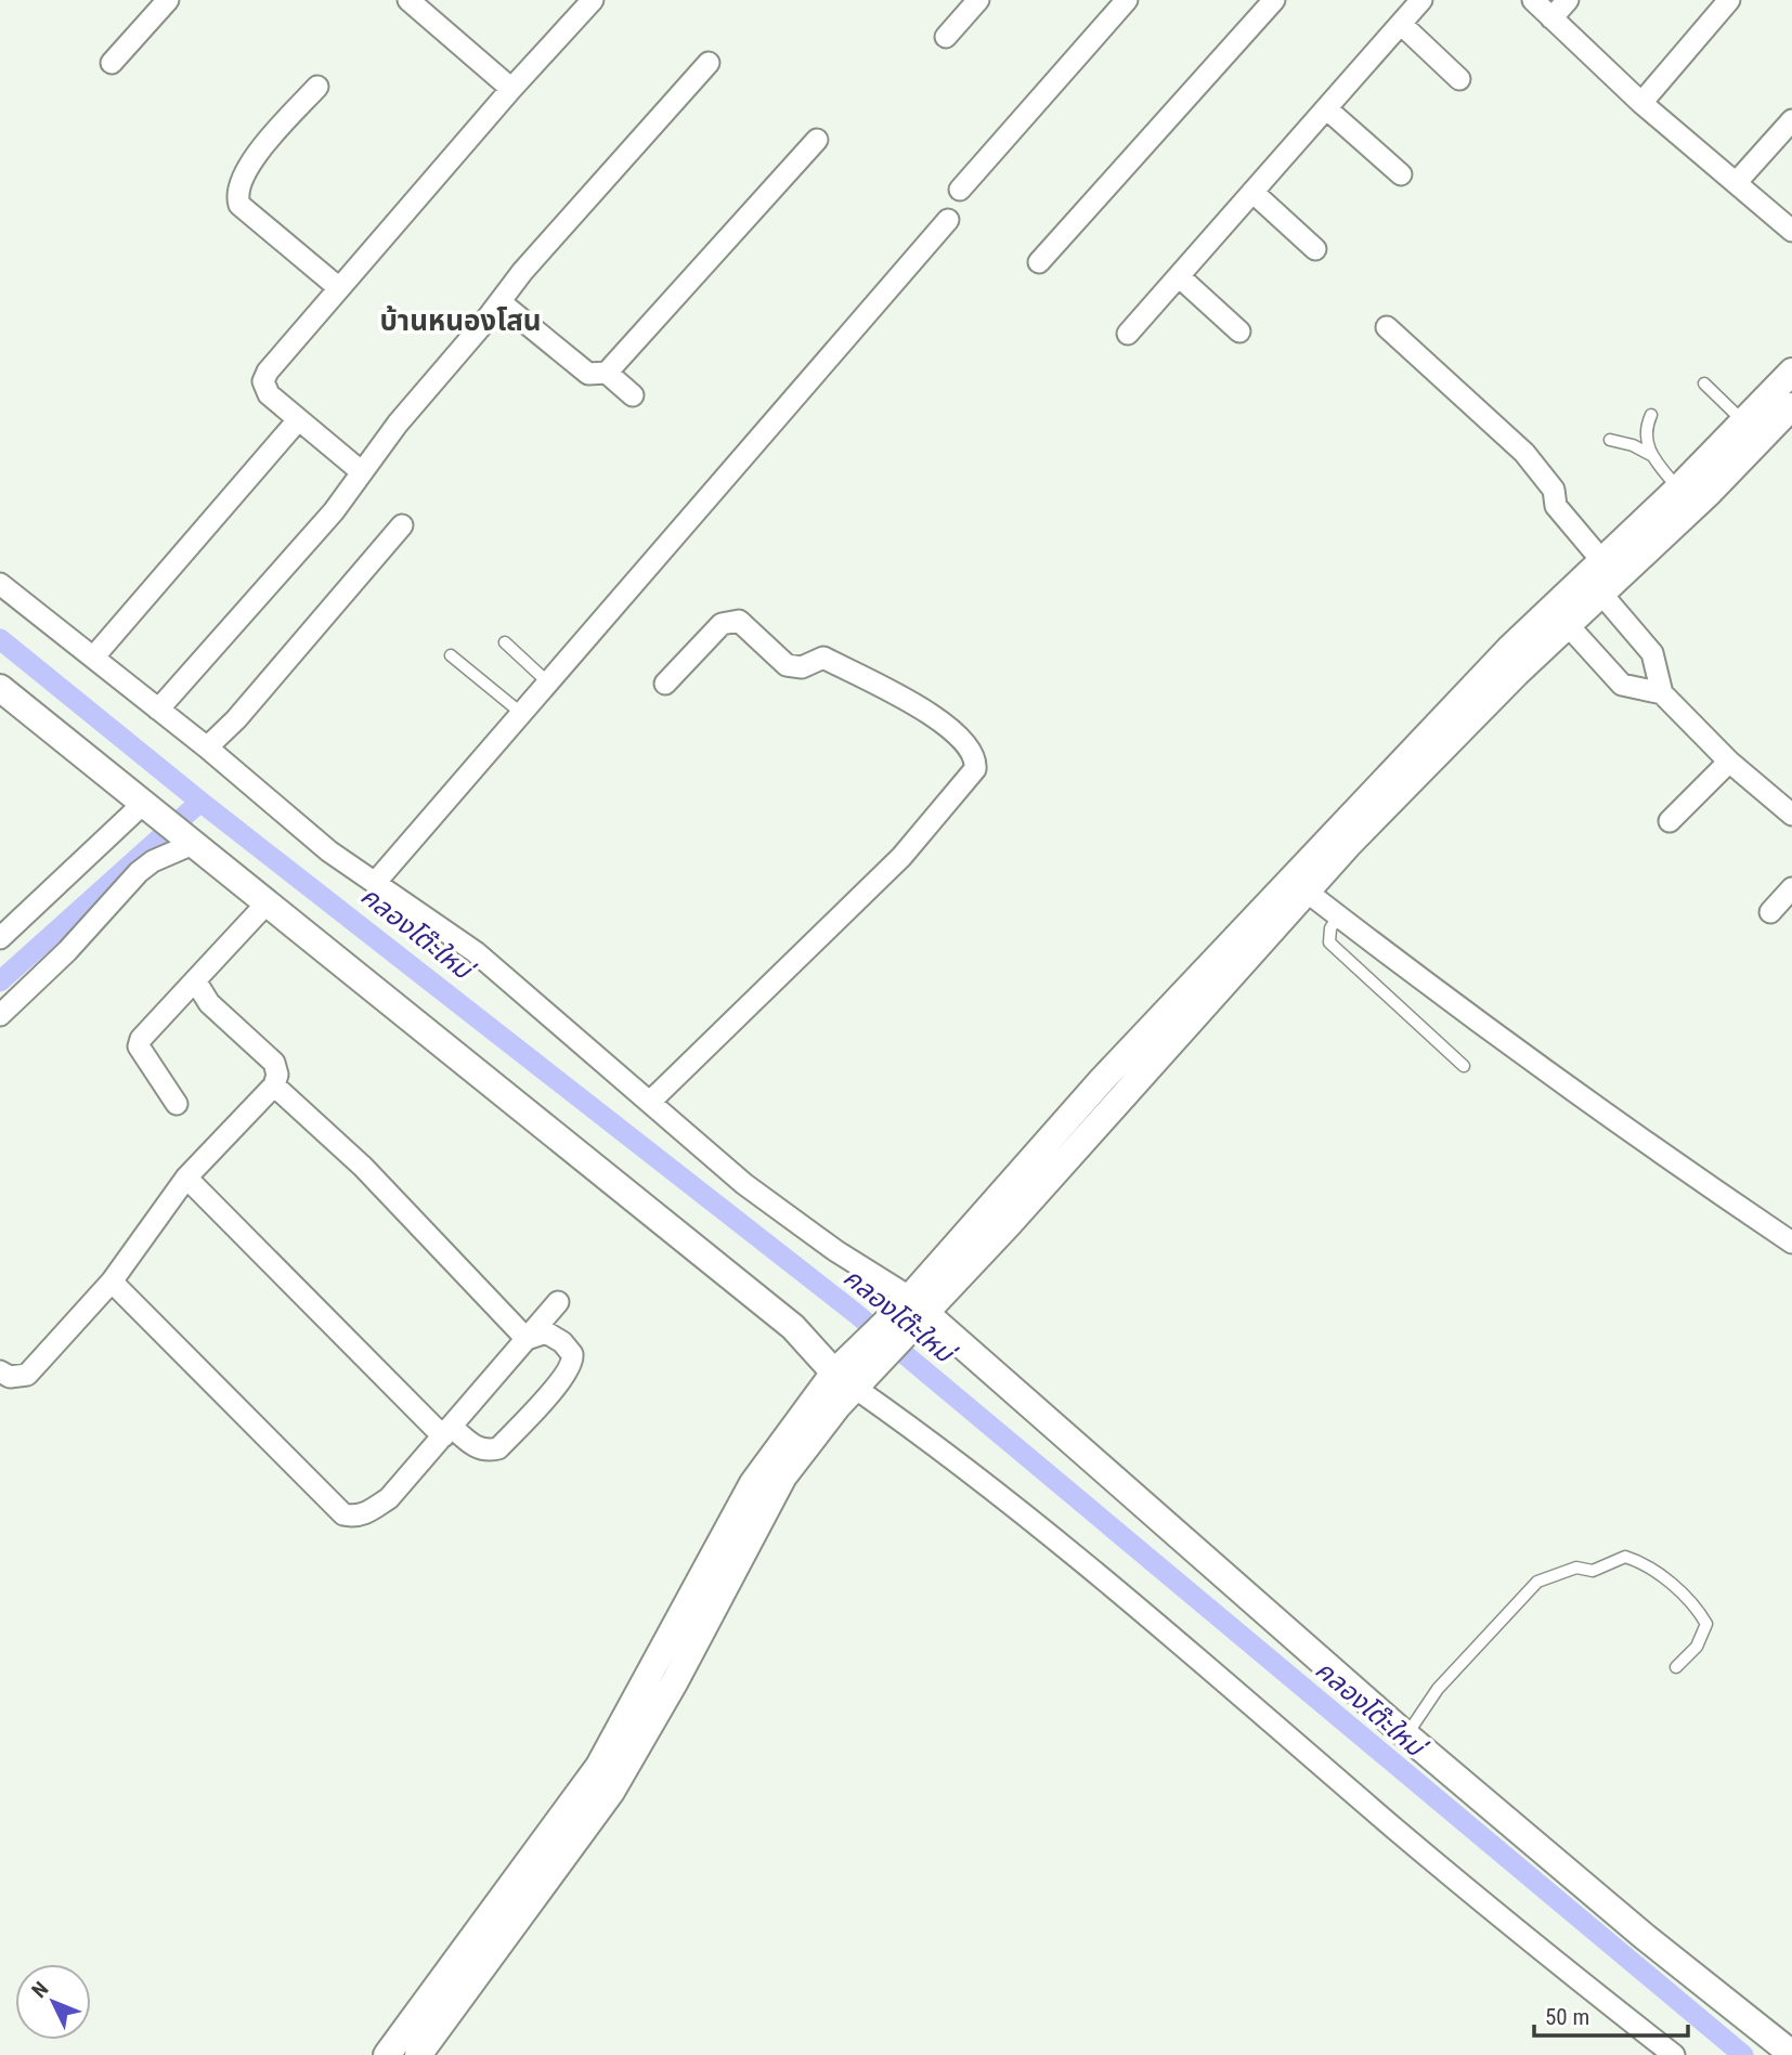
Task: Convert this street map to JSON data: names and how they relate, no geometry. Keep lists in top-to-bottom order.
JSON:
{
  "districts": ["บ้านหนองโสน"],
  "water": ["คลองโต๊ะใหม่"],
  "scale_bar": "50 m",
  "north": "top left"
}
